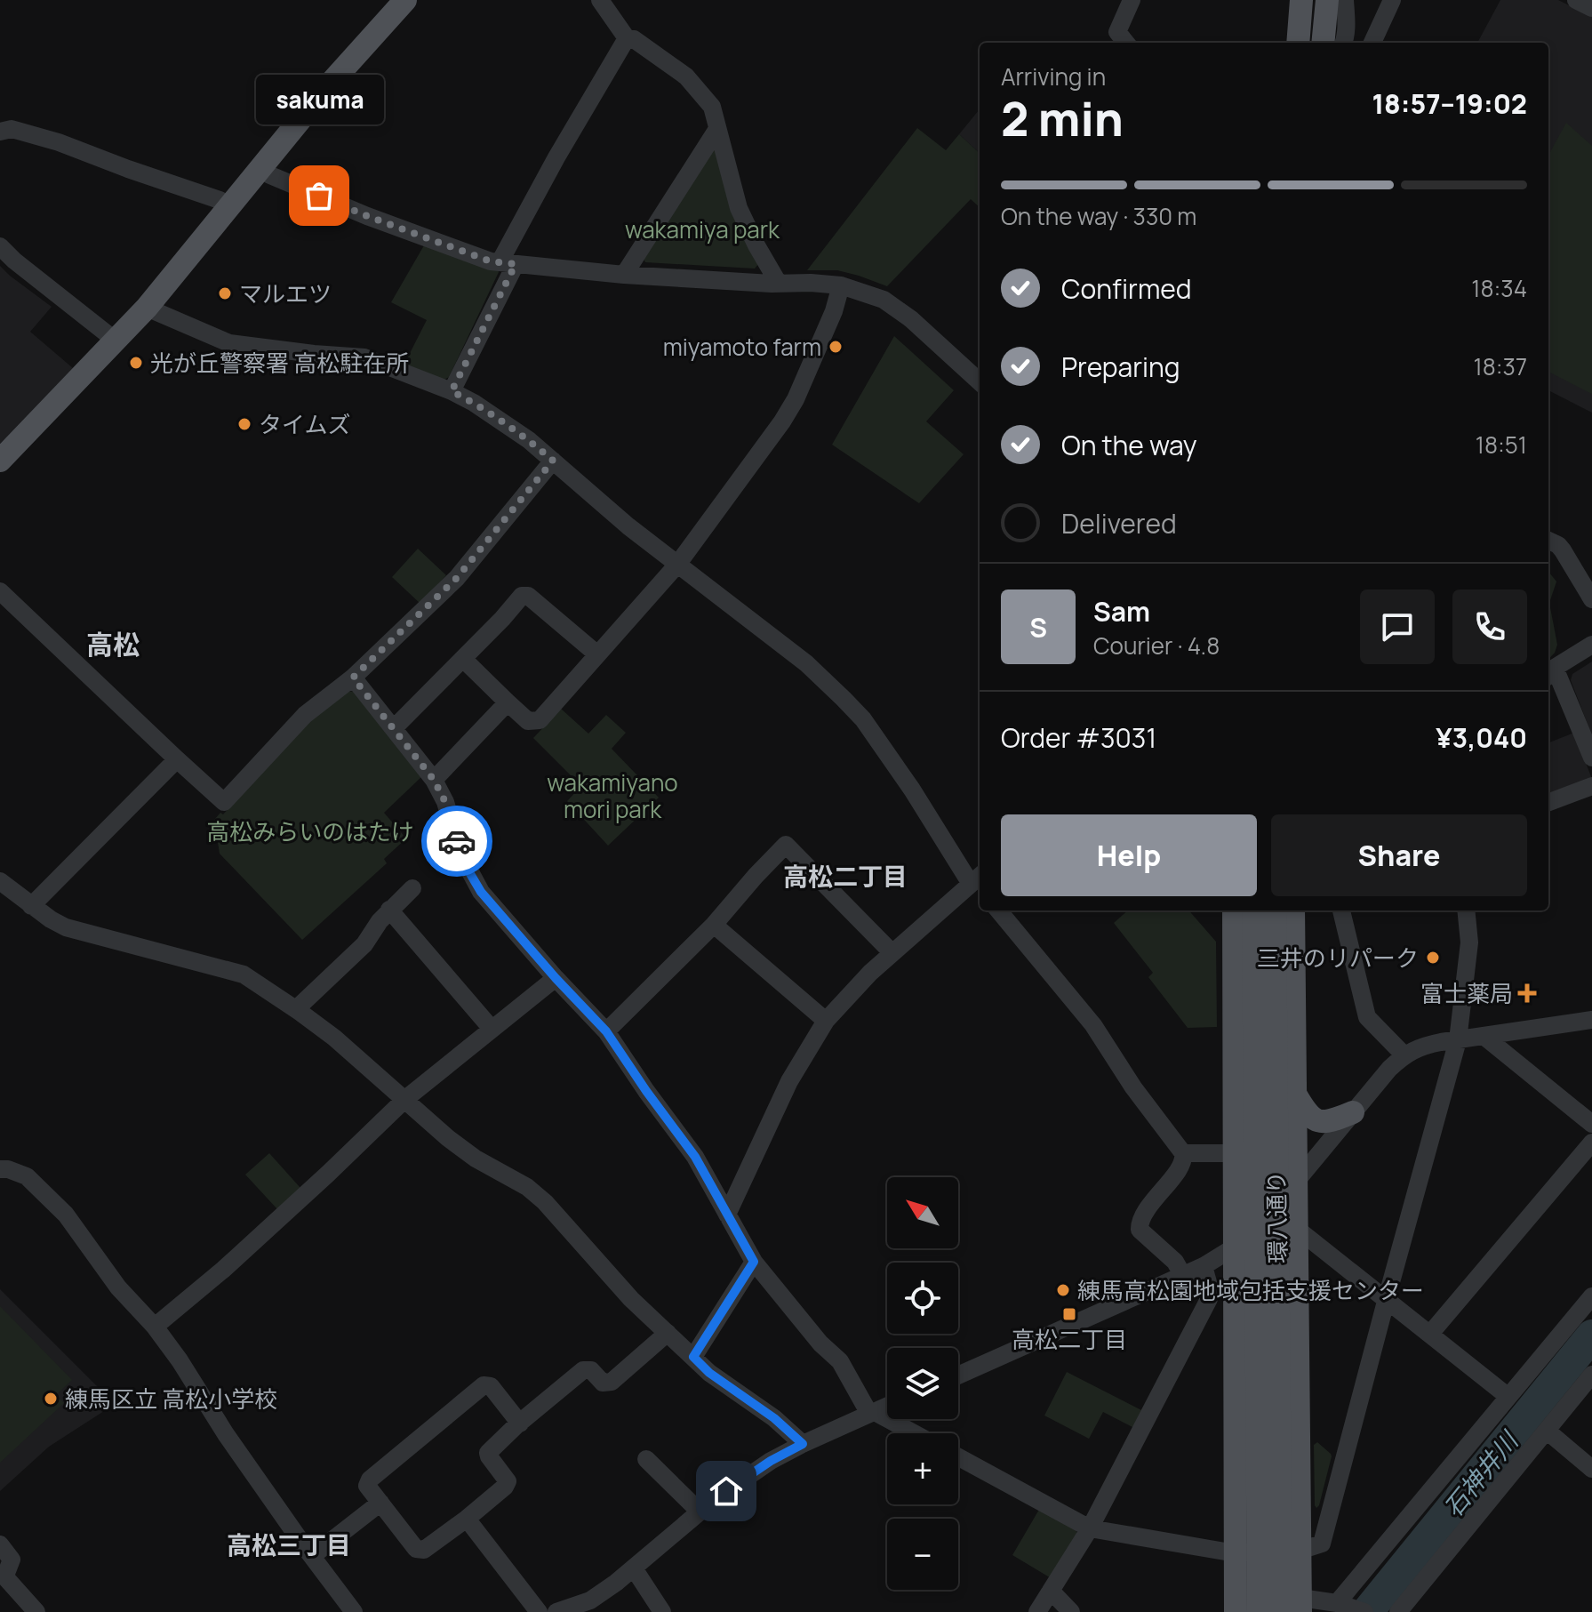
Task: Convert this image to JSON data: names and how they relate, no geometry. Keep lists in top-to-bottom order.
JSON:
{
  "streets": {
    "main road": ["環八通り"]
  },
  "districts": ["高松", "高松二丁目", "高松三丁目"],
  "water": ["石神井川"],
  "parks": ["wakamiya park", "wakamiyano mori park", "高松みらいのはたけ"],
  "places": {
    "other": [
      "sakuma",
      "マルエツ",
      "miyamoto farm",
      "光が丘警察署 高松駐在所",
      "タイムズ",
      "三井のリパーク",
      "練馬高松園地域包括支援センター",
      "練馬区立 高松小学校"
    ],
    "health": ["富士薬局"],
    "transit": ["高松二丁目"]
  },
  "north": "top left",
  "page": {
    "heading": ["2 min", "Arriving in", "18:57–19:02"],
    "panel": [
      "Sam",
      "Courier · 4.8",
      "Order #3031",
      "¥3,040"
    ],
    "bubble": "sakuma",
    "bar": "On the way · 330 m",
    "list": [
      ["Confirmed", "18:34"],
      ["Preparing", "18:37"],
      ["On the way", "18:51"],
      "Delivered"
    ],
    "round": "S",
    "buttons": ["Help", "Share"],
    "map_buttons": ["+", "−"]
  }
}
